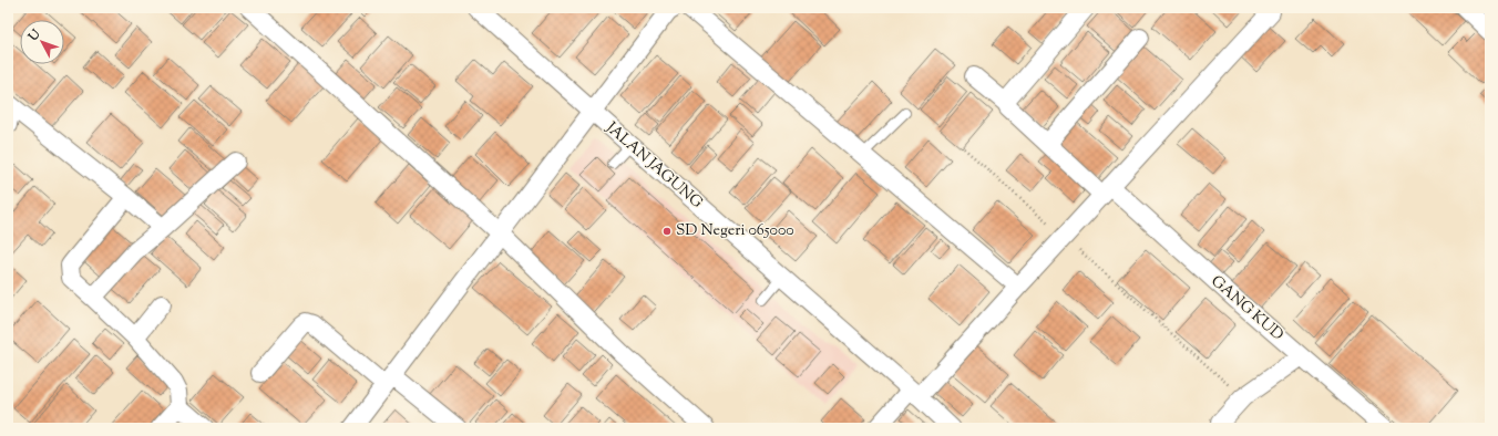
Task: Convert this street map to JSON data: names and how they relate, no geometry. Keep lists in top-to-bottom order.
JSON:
{
  "streets": {
    "street": ["JALAN JAGUNG", "GANG KUD"]
  },
  "places": ["SD Negeri 065000"],
  "north": "top left"
}
